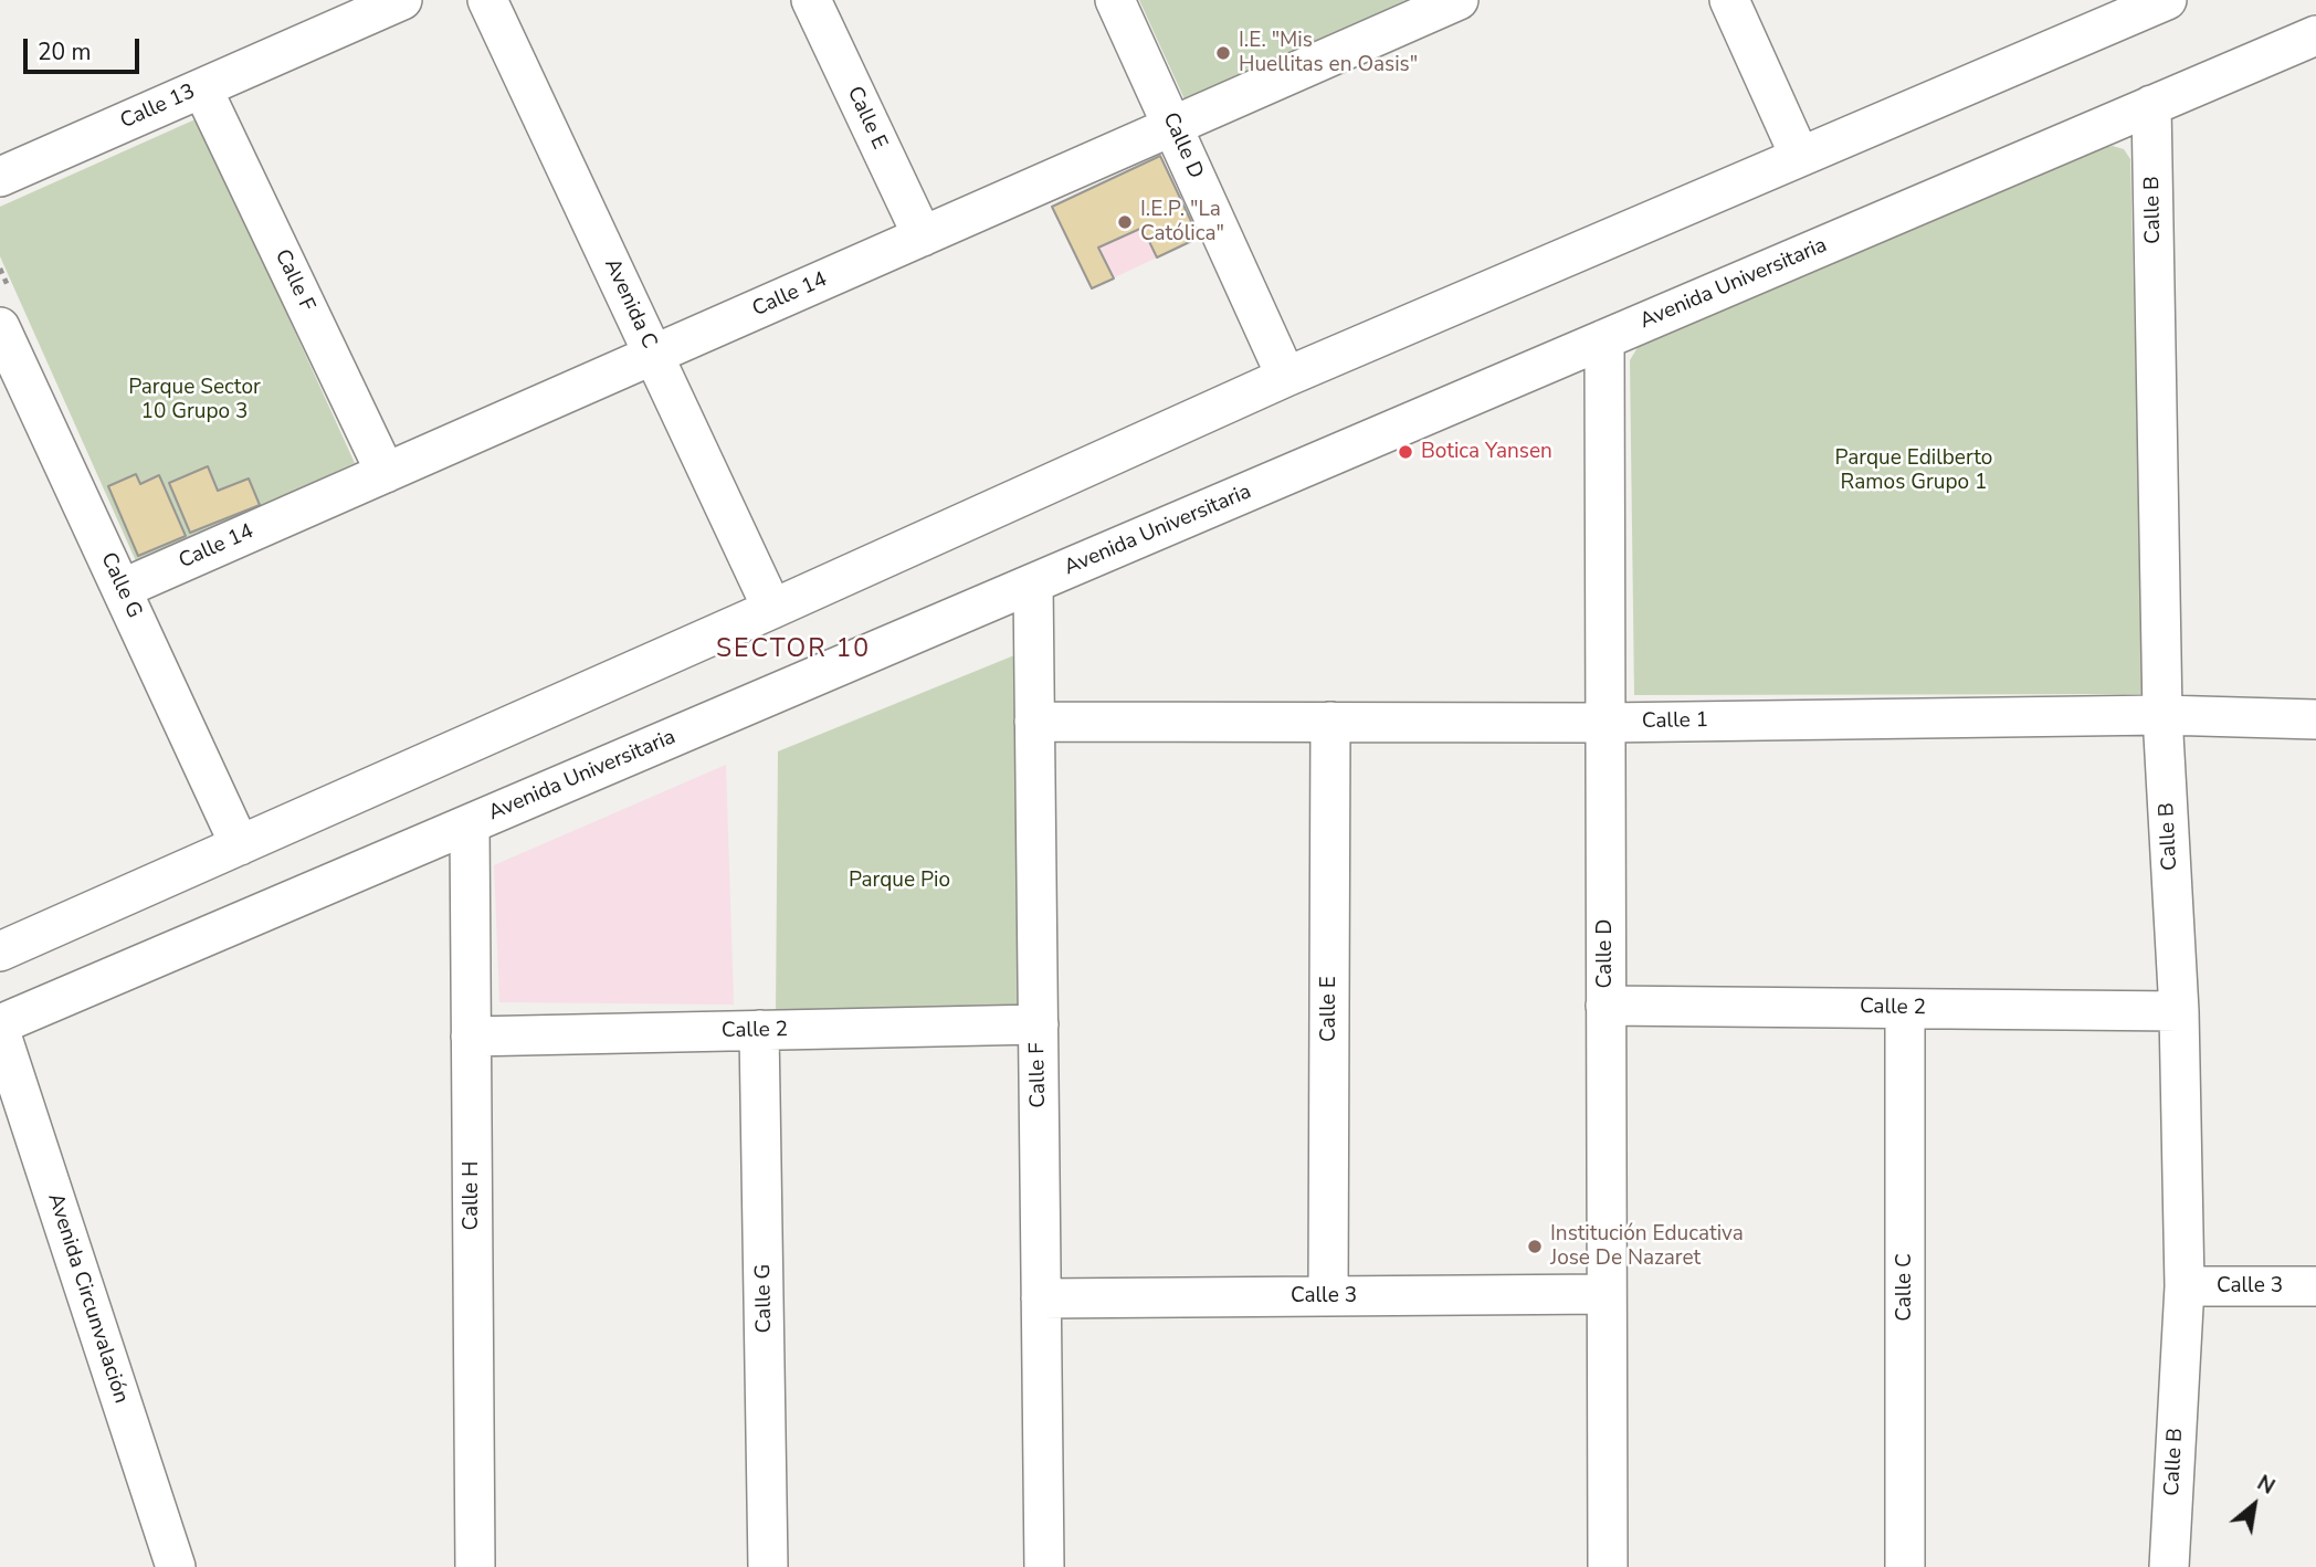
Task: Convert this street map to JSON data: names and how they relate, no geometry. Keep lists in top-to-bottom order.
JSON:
{
  "streets": {
    "street": [
      "Calle 13",
      "Calle E",
      "Calle D",
      "Calle B",
      "Calle F",
      "Avenida Universitaria",
      "Calle 14",
      "Avenida C",
      "Calle G",
      "Calle 1",
      "Calle 2",
      "Calle H",
      "Calle 3",
      "Calle C",
      "Avenida Circunvalación"
    ]
  },
  "crossings": [
    ["Calle 13", "Calle F"],
    ["Calle E", "Calle 14"],
    ["Calle E", "Calle 1"],
    ["Calle E", "Calle 3"],
    ["Calle D", "Avenida Universitaria"],
    ["Calle D", "Calle 14"],
    ["Calle D", "Calle 1"],
    ["Calle D", "Calle 2"],
    ["Calle D", "Calle 3"],
    ["Calle B", "Avenida Universitaria"],
    ["Calle B", "Calle 1"],
    ["Calle B", "Calle 2"],
    ["Calle B", "Calle 3"],
    ["Calle F", "Avenida Universitaria"],
    ["Calle F", "Calle 14"],
    ["Calle F", "Calle 1"],
    ["Calle F", "Calle 2"],
    ["Calle F", "Calle 3"],
    ["Avenida Universitaria", "Calle H"],
    ["Calle 14", "Avenida C"],
    ["Calle 14", "Calle G"],
    ["Calle G", "Calle 2"],
    ["Calle 2", "Calle H"],
    ["Calle 2", "Calle C"]
  ],
  "districts": ["SECTOR 10"],
  "parks": ["Parque Sector 10 Grupo 3", "Parque Edilberto Ramos Grupo 1", "Parque Pio"],
  "places": [
    "I.E. \"Mis Huellitas en Oasis\"",
    "I.E.P. \"La Católica\"",
    "Botica Yansen",
    "Institución Educativa Jose De Nazaret"
  ],
  "scale_bar": "20 m",
  "north": "top right"
}
